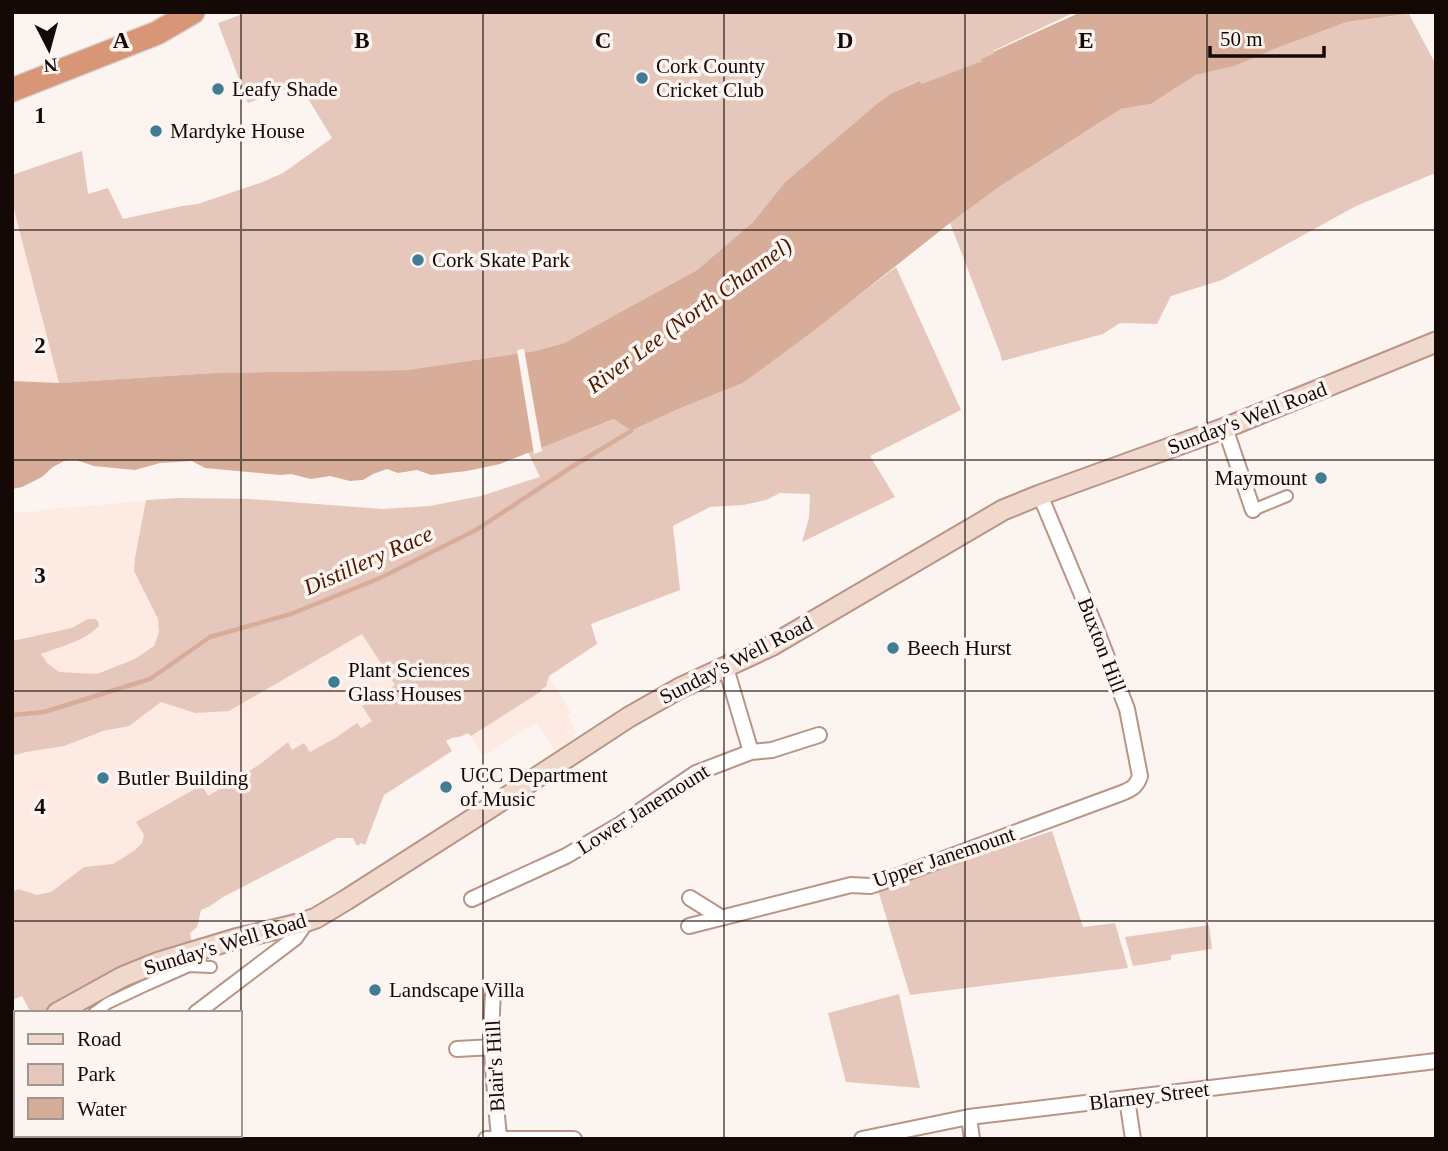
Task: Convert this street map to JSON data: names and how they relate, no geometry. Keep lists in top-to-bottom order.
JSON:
{
  "streets": {
    "main road": ["Sunday's Well Road"],
    "street": [
      "Buxton Hill",
      "Lower Janemount",
      "Upper Janemount",
      "Blair's Hill",
      "Blarney Street"
    ]
  },
  "crossings": [
    ["Sunday's Well Road", "Buxton Hill"],
    ["Buxton Hill", "Upper Janemount"]
  ],
  "water": ["River Lee (North Channel)", "Distillery Race"],
  "places": [
    "Cork County Cricket Club",
    "Leafy Shade",
    "Mardyke House",
    "Cork Skate Park",
    "Maymount",
    "Beech Hurst",
    "Plant Sciences Glass Houses",
    "Butler Building",
    "UCC Department of Music",
    "Landscape Villa"
  ],
  "legend": ["Road", "Park", "Water"],
  "scale_bar": "50 m",
  "north": "bottom",
  "grid": {
    "columns": [
      "A",
      "B",
      "C",
      "D",
      "E"
    ],
    "rows": [
      "1",
      "2",
      "3",
      "4"
    ]
  }
}
